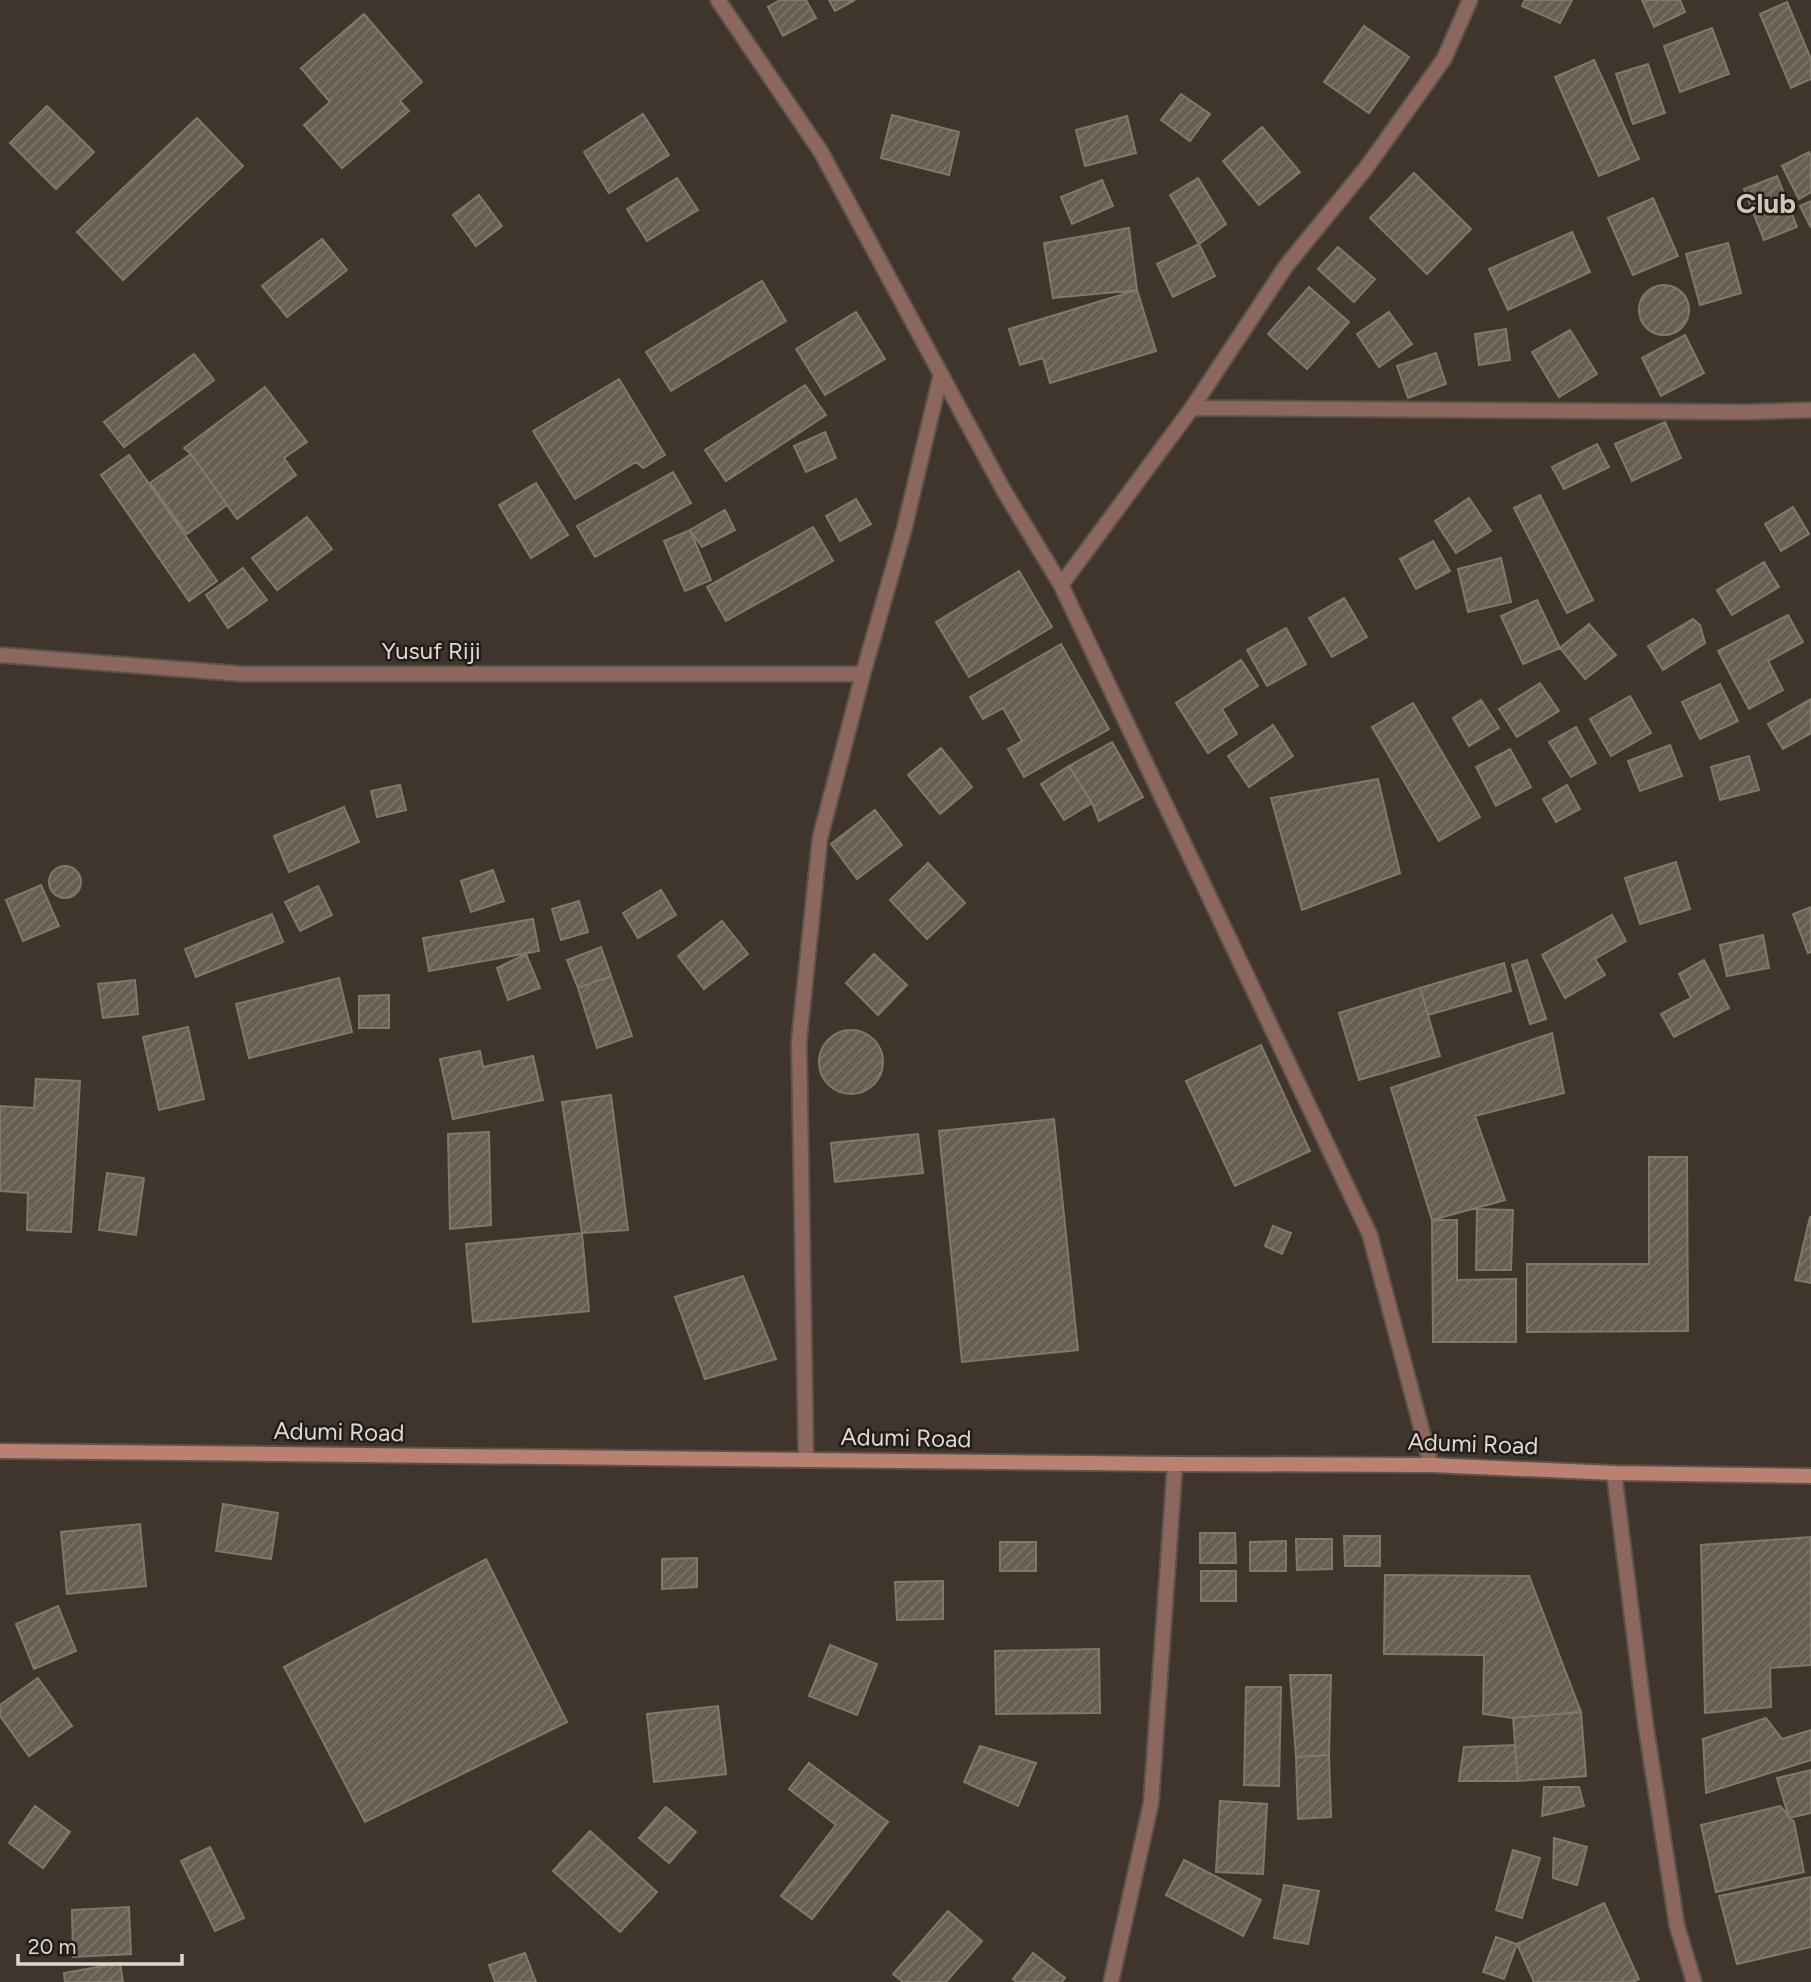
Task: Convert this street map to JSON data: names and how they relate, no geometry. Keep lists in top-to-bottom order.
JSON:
{
  "streets": {
    "main road": ["Adumi Road"],
    "street": ["Yusuf Riji"]
  },
  "districts": ["Club"],
  "scale_bar": "20 m"
}
